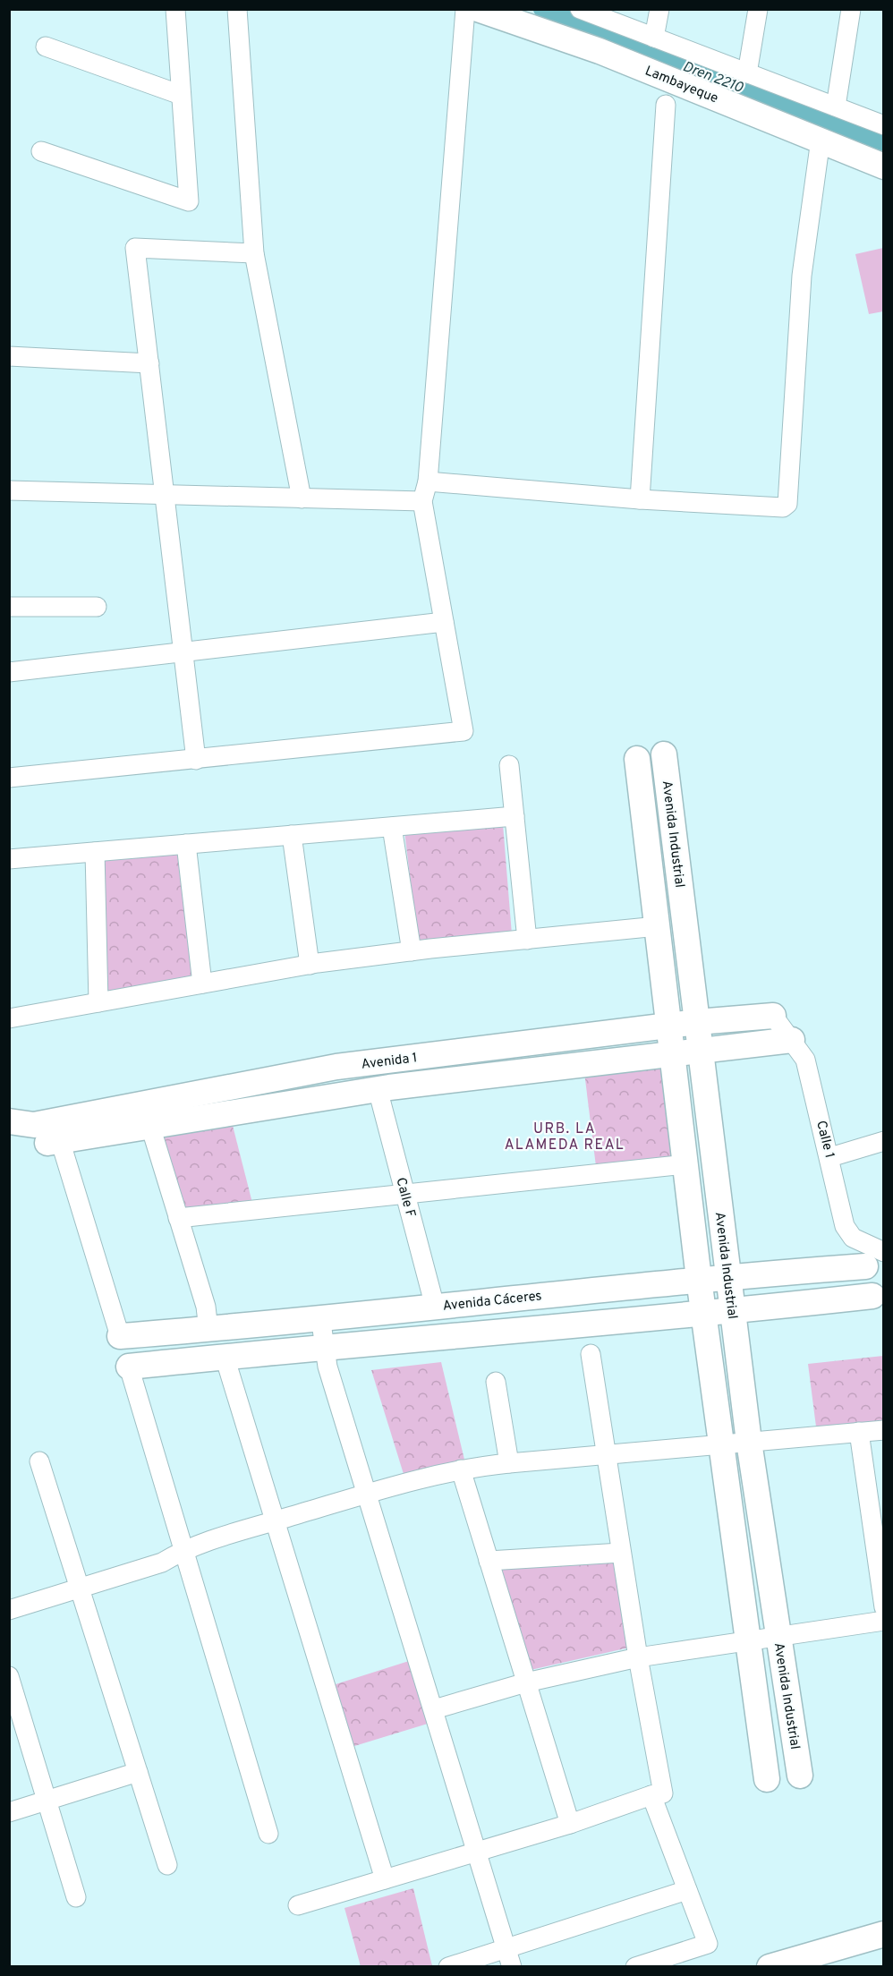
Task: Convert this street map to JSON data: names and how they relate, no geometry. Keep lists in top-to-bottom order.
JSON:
{
  "streets": {
    "street": [
      "Lambayeque",
      "Avenida Industrial",
      "Avenida 1",
      "Calle 1",
      "Calle F",
      "Avenida Cáceres"
    ]
  },
  "crossings": [
    ["Avenida Industrial", "Avenida 1"],
    ["Avenida Industrial", "Avenida Cáceres"],
    ["Avenida 1", "Calle 1"],
    ["Avenida 1", "Calle F"],
    ["Calle 1", "Avenida Cáceres"],
    ["Calle F", "Avenida Cáceres"]
  ],
  "districts": ["URB. LA ALAMEDA REAL"],
  "water": ["Dren 2210"]
}
